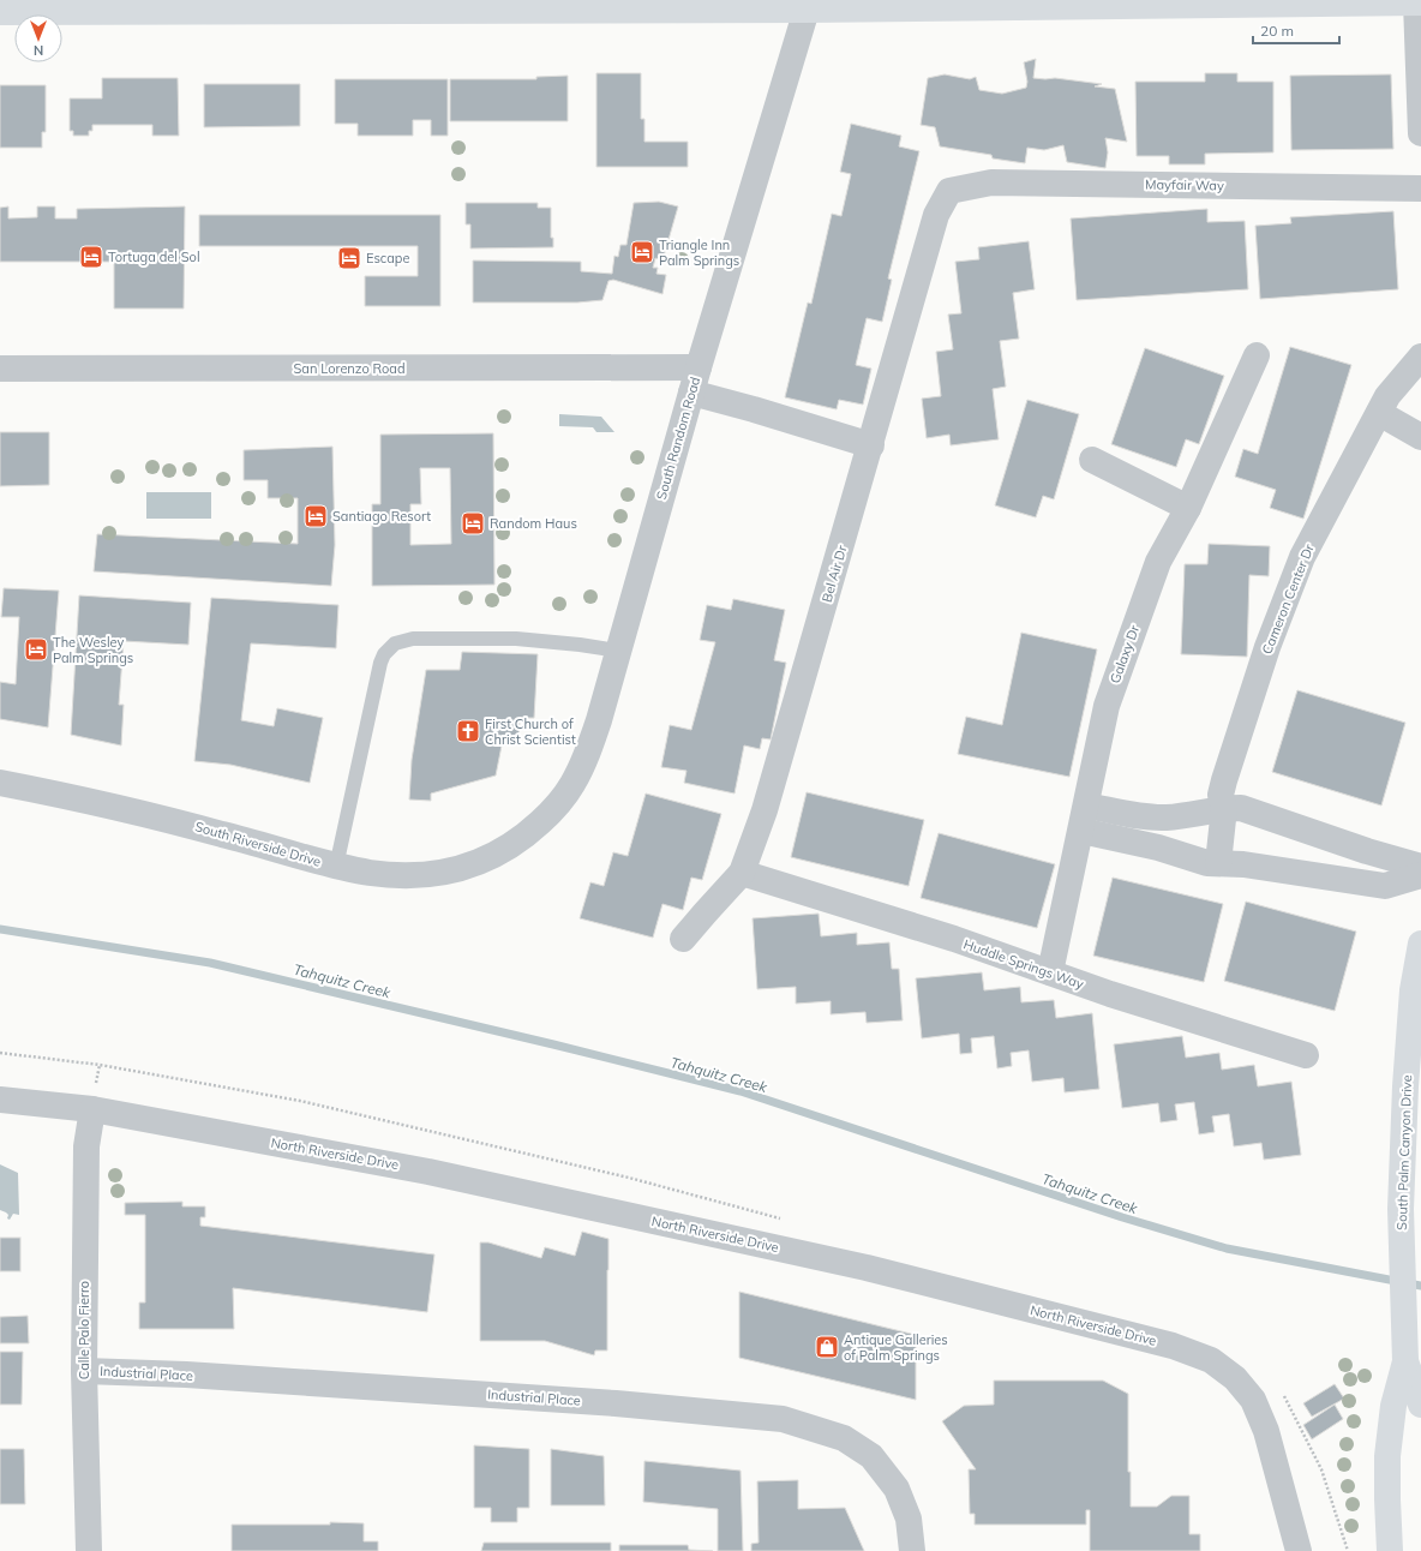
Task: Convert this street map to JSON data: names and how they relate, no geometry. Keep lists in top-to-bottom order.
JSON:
{
  "streets": {
    "street": [
      "Mayfair Way",
      "San Lorenzo Road",
      "South Random Road",
      "Bel Air Dr",
      "Cameron Center Dr",
      "Galaxy Dr",
      "South Riverside Drive",
      "Huddle Springs Way",
      "South Palm Canyon Drive",
      "North Riverside Drive",
      "Calle Palo Fierro",
      "Industrial Place"
    ]
  },
  "crossings": [
    ["Mayfair Way", "Bel Air Dr"],
    ["San Lorenzo Road", "South Random Road"],
    ["San Lorenzo Road", "Bel Air Dr"],
    ["South Random Road", "South Riverside Drive"],
    ["Bel Air Dr", "Huddle Springs Way"],
    ["Galaxy Dr", "Huddle Springs Way"],
    ["North Riverside Drive", "Calle Palo Fierro"],
    ["Calle Palo Fierro", "Industrial Place"]
  ],
  "water": ["Tahquitz Creek"],
  "places": {
    "hotel": [
      "Triangle Inn Palm Springs",
      "Tortuga del Sol",
      "Escape",
      "Santiago Resort",
      "Random Haus",
      "The Wesley Palm Springs"
    ],
    "church": ["First Church of Christ Scientist"],
    "shop": ["Antique Galleries of Palm Springs"]
  },
  "scale_bar": "20 m",
  "north": "bottom"
}
